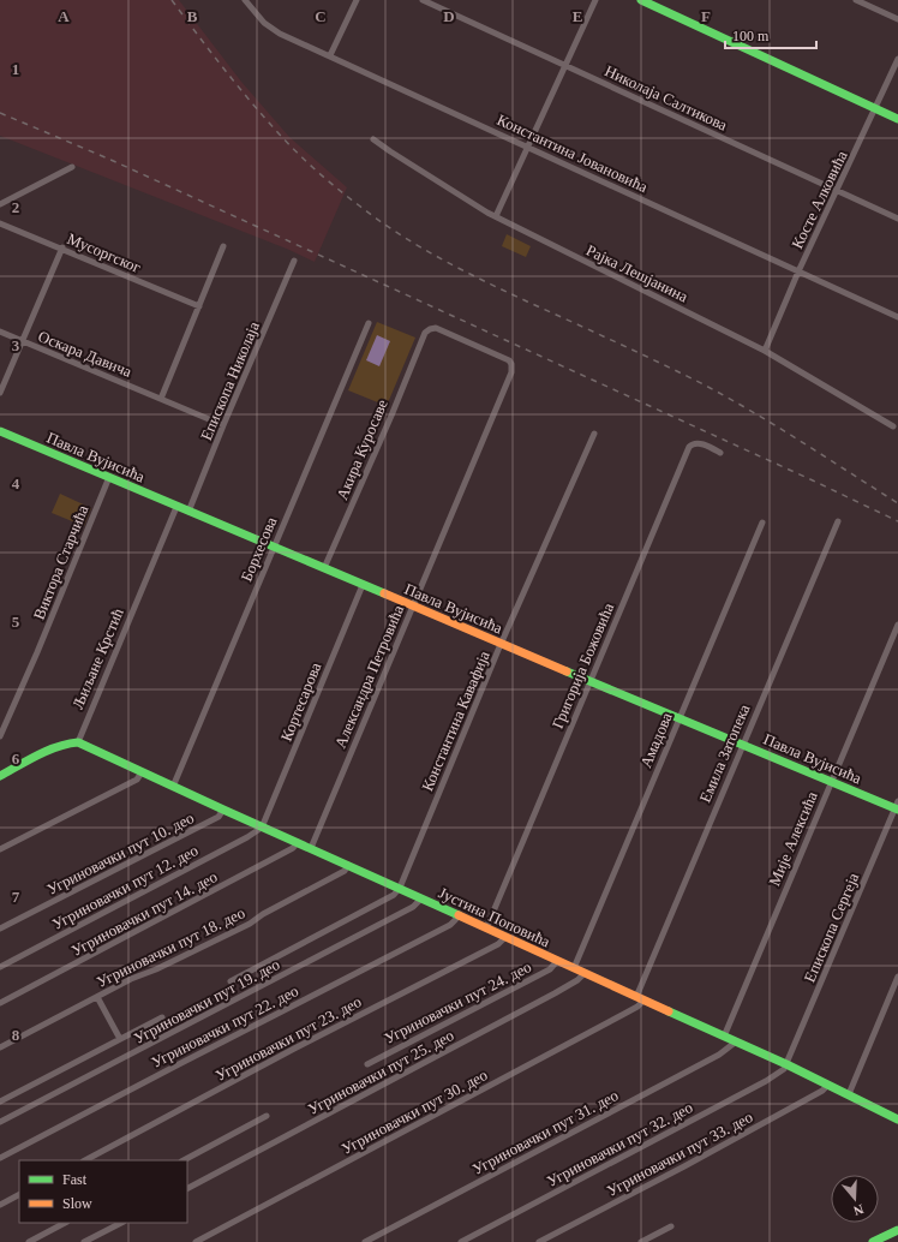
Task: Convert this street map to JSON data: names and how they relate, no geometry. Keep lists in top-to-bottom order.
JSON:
{
  "streets": {
    "street": [
      "Николаја Салтикова",
      "Константина Јовановића",
      "Косте Алковића",
      "Мусоргског",
      "Рајка Лешјанина",
      "Оскара Давича",
      "Епископа Николаја",
      "Акира Куросаве",
      "Павла Вујисића",
      "Борхесова",
      "Виктора Старчића",
      "Љиљане Крстић",
      "Григорија Божовића",
      "Александра Петровића",
      "Кортесарова",
      "Константина Кавафија",
      "Амадова",
      "Емила Затопека",
      "Мије Алексића",
      "Угриновачки пут 10. део",
      "Угриновачки пут 12. део",
      "Угриновачки пут 14. део",
      "Јустина Поповића",
      "Епископа Сергеја",
      "Угриновачки пут 18. део",
      "Угриновачки пут 19. део",
      "Угриновачки пут 24. део",
      "Угриновачки пут 22. део",
      "Угриновачки пут 23. део",
      "Угриновачки пут 25. део",
      "Угриновачки пут 30. део",
      "Угриновачки пут 31. део",
      "Угриновачки пут 32. део",
      "Угриновачки пут 33. део"
    ]
  },
  "crossings": [
    ["Николаја Салтикова", "Косте Алковића"],
    ["Константина Јовановића", "Косте Алковића"],
    ["Косте Алковића", "Рајка Лешјанина"],
    ["Оскара Давича", "Епископа Николаја"],
    ["Епископа Николаја", "Павла Вујисића"],
    ["Акира Куросаве", "Павла Вујисића"],
    ["Акира Куросаве", "Александра Петровића"],
    ["Павла Вујисића", "Борхесова"],
    ["Павла Вујисића", "Виктора Старчића"],
    ["Павла Вујисића", "Љиљане Крстић"],
    ["Павла Вујисића", "Григорија Божовића"],
    ["Павла Вујисића", "Александра Петровића"],
    ["Павла Вујисића", "Кортесарова"],
    ["Павла Вујисића", "Константина Кавафија"],
    ["Павла Вујисића", "Амадова"],
    ["Павла Вујисића", "Емила Затопека"],
    ["Павла Вујисића", "Мије Алексића"],
    ["Павла Вујисића", "Епископа Сергеја"],
    ["Борхесова", "Јустина Поповића"],
    ["Љиљане Крстић", "Јустина Поповића"],
    ["Григорија Божовића", "Јустина Поповића"],
    ["Александра Петровића", "Јустина Поповића"],
    ["Кортесарова", "Угриновачки пут 12. део"],
    ["Кортесарова", "Јустина Поповића"],
    ["Константина Кавафија", "Јустина Поповића"],
    ["Амадова", "Јустина Поповића"],
    ["Емила Затопека", "Јустина Поповића"],
    ["Емила Затопека", "Угриновачки пут 30. део"],
    ["Мије Алексића", "Јустина Поповића"],
    ["Угриновачки пут 10. део", "Јустина Поповића"],
    ["Угриновачки пут 12. део", "Јустина Поповића"],
    ["Угриновачки пут 14. део", "Јустина Поповића"],
    ["Јустина Поповића", "Епископа Сергеја"],
    ["Јустина Поповића", "Угриновачки пут 18. део"],
    ["Јустина Поповића", "Угриновачки пут 19. део"],
    ["Јустина Поповића", "Угриновачки пут 24. део"],
    ["Јустина Поповића", "Угриновачки пут 22. део"],
    ["Јустина Поповића", "Угриновачки пут 23. део"],
    ["Јустина Поповића", "Угриновачки пут 25. део"],
    ["Јустина Поповића", "Угриновачки пут 30. део"],
    ["Јустина Поповића", "Угриновачки пут 31. део"],
    ["Јустина Поповића", "Угриновачки пут 32. део"],
    ["Јустина Поповића", "Угриновачки пут 33. део"],
    ["Епископа Сергеја", "Угриновачки пут 32. део"]
  ],
  "legend": ["Fast", "Slow"],
  "scale_bar": "100 m",
  "north": "bottom",
  "grid": {
    "columns": [
      "A",
      "B",
      "C",
      "D",
      "E",
      "F"
    ],
    "rows": [
      "1",
      "2",
      "3",
      "4",
      "5",
      "6",
      "7",
      "8"
    ]
  }
}
